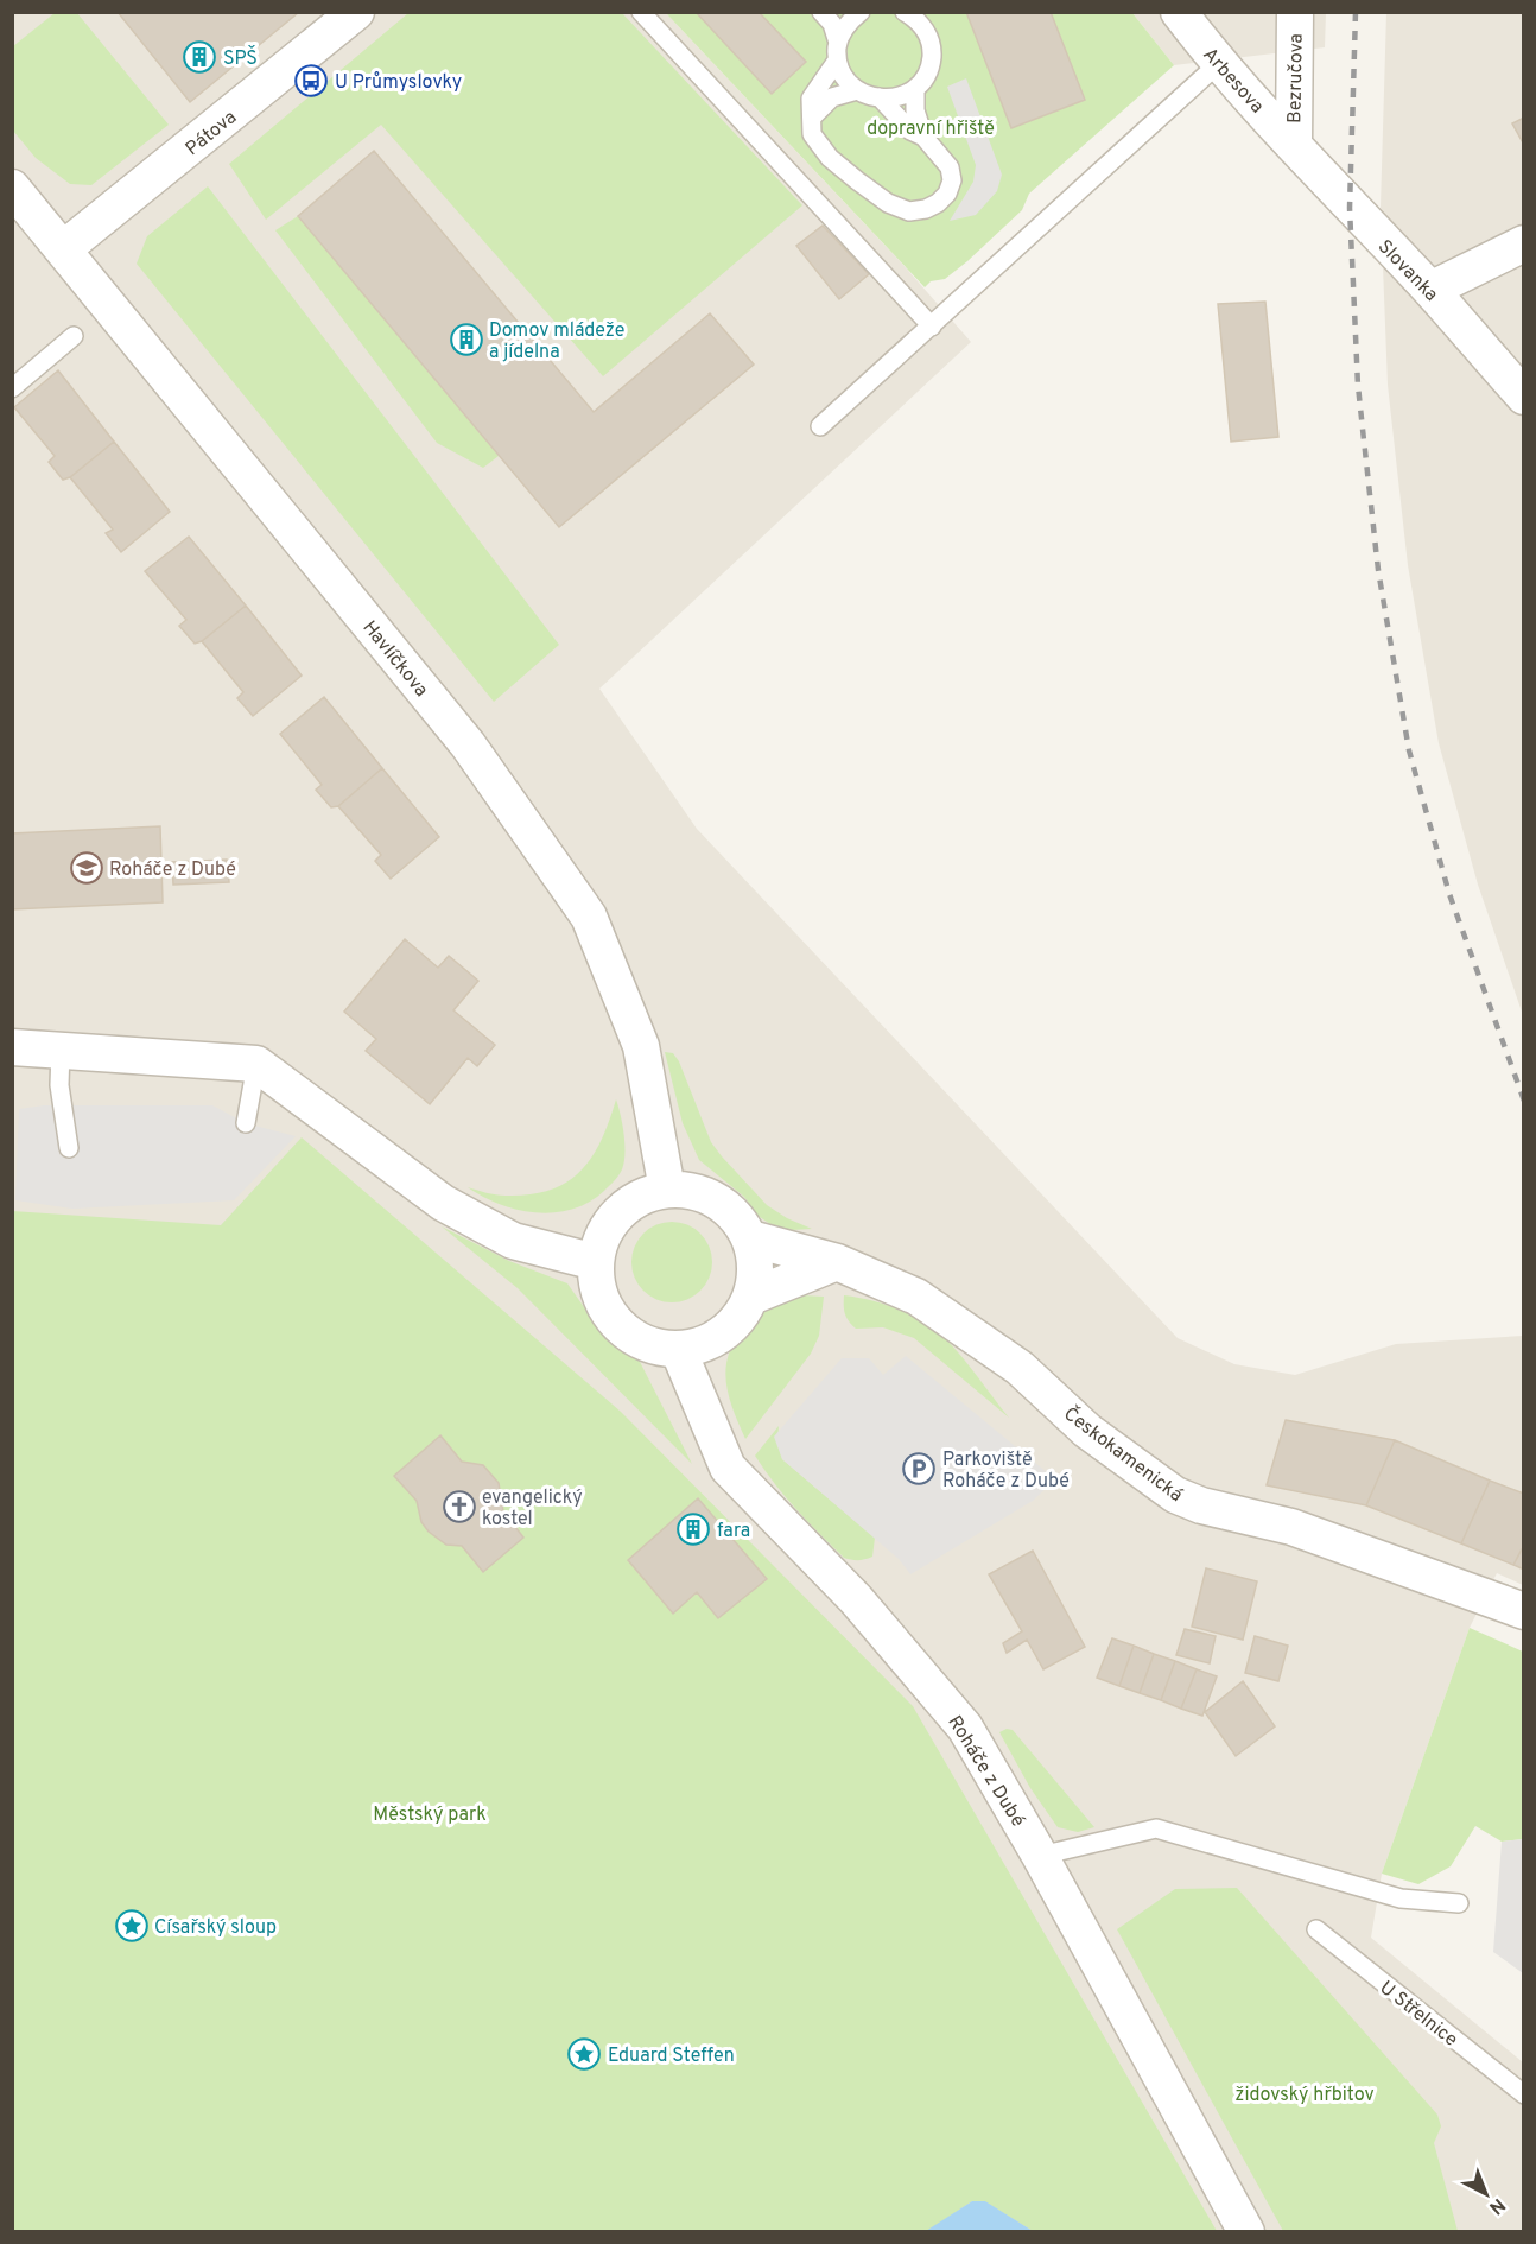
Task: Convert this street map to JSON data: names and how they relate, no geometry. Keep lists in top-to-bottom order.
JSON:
{
  "streets": {
    "street": [
      "Bezručova",
      "Arbesova",
      "Pátova",
      "Slovanka",
      "Havlíčkova",
      "Českokamenická",
      "Roháče z Dubé"
    ],
    "lane": ["U Střelnice"]
  },
  "crossings": [
    ["Bezručova", "Arbesova"],
    ["Bezručova", "Slovanka"],
    ["Arbesova", "Slovanka"],
    ["Pátova", "Havlíčkova"],
    ["Havlíčkova", "Českokamenická"],
    ["Havlíčkova", "Roháče z Dubé"],
    ["Českokamenická", "Roháče z Dubé"]
  ],
  "parks": ["dopravní hřiště", "Městský park", "židovský hřbitov"],
  "places": {
    "building": ["SPŠ", "Domov mládeže a jídelna", "fara"],
    "bus stop": ["U Průmyslovky"],
    "school or university": ["Roháče z Dubé"],
    "parking": ["Parkoviště Roháče z Dubé"],
    "church": ["evangelický kostel"],
    "place": ["Císařský sloup", "Eduard Steffen"]
  },
  "north": "bottom right"
}
